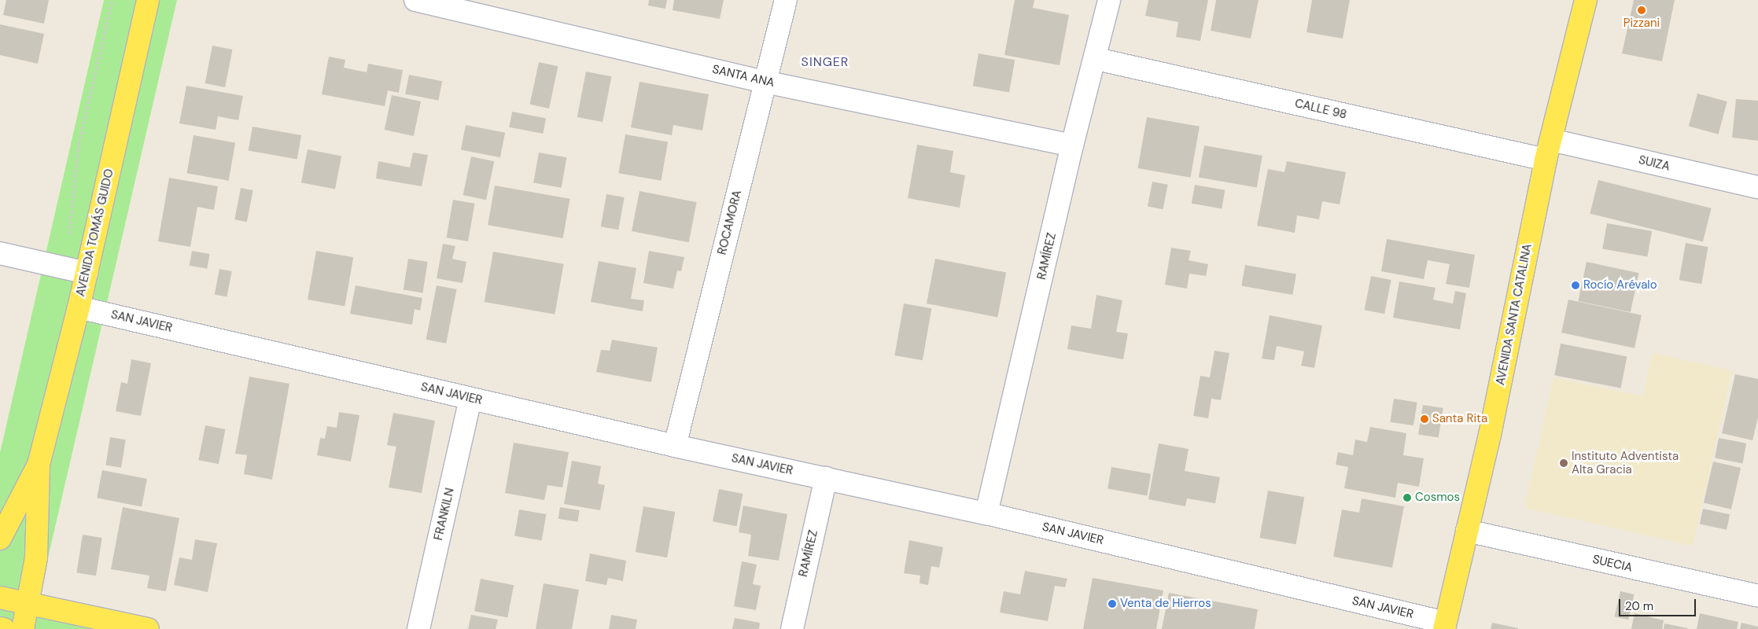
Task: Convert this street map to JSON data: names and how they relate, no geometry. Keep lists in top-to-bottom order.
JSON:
{
  "streets": {
    "main road": ["AVENIDA TOMÁS GUIDO", "AVENIDA SANTA CATALINA"],
    "street": [
      "SANTA ANA",
      "CALLE 98",
      "SUIZA",
      "ROCAMORA",
      "RAMÍREZ",
      "SAN JAVIER",
      "FRANKILN",
      "SUECIA"
    ]
  },
  "crossings": [
    ["SANTA ANA", "ROCAMORA"],
    ["SANTA ANA", "RAMÍREZ"],
    ["CALLE 98", "SUIZA"],
    ["CALLE 98", "RAMÍREZ"],
    ["CALLE 98", "AVENIDA SANTA CATALINA"],
    ["SUIZA", "AVENIDA SANTA CATALINA"],
    ["ROCAMORA", "SAN JAVIER"],
    ["AVENIDA TOMÁS GUIDO", "SAN JAVIER"],
    ["RAMÍREZ", "SAN JAVIER"],
    ["AVENIDA SANTA CATALINA", "SAN JAVIER"],
    ["AVENIDA SANTA CATALINA", "SUECIA"],
    ["SAN JAVIER", "FRANKILN"]
  ],
  "districts": ["SINGER"],
  "places": [
    "Pizzani",
    "Rocío Arévalo",
    "Santa Rita",
    "Instituto Adventista Alta Gracia",
    "Cosmos",
    "Venta de Hierros"
  ],
  "scale_bar": "20 m"
}
